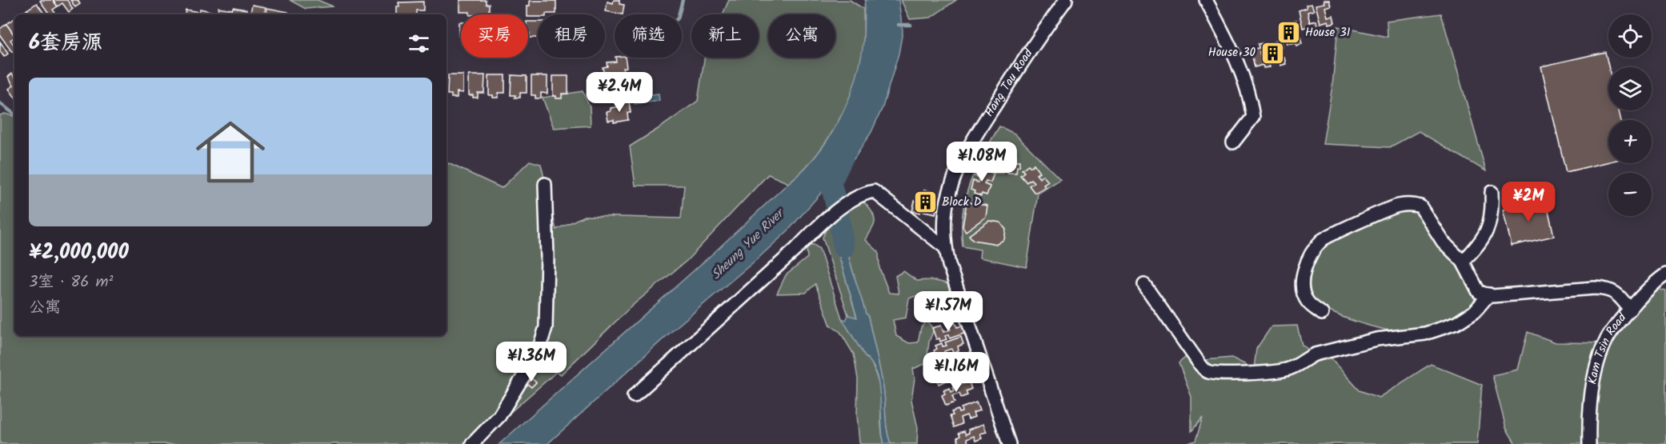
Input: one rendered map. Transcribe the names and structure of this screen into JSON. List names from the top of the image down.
{
  "streets": {
    "street": ["Hang Tau Road", "Kam Tsin Road"]
  },
  "water": ["Sheung Yue River"],
  "places": {
    "building": ["House 31", "House 30", "Block D"]
  },
  "page": {
    "map_buttons": ["+", "−"],
    "chip": [
      "买房",
      "租房",
      "筛选",
      "新上",
      "公寓"
    ],
    "heading": "6套房源",
    "price": [
      "¥2.4M",
      "¥1.08M",
      "¥2M",
      "¥1.57M",
      "¥1.36M",
      "¥1.16M"
    ],
    "list": [
      {
        "name": "¥2,000,000",
        "note": "3室 · 86 m² · 公寓"
      }
    ]
  }
}
